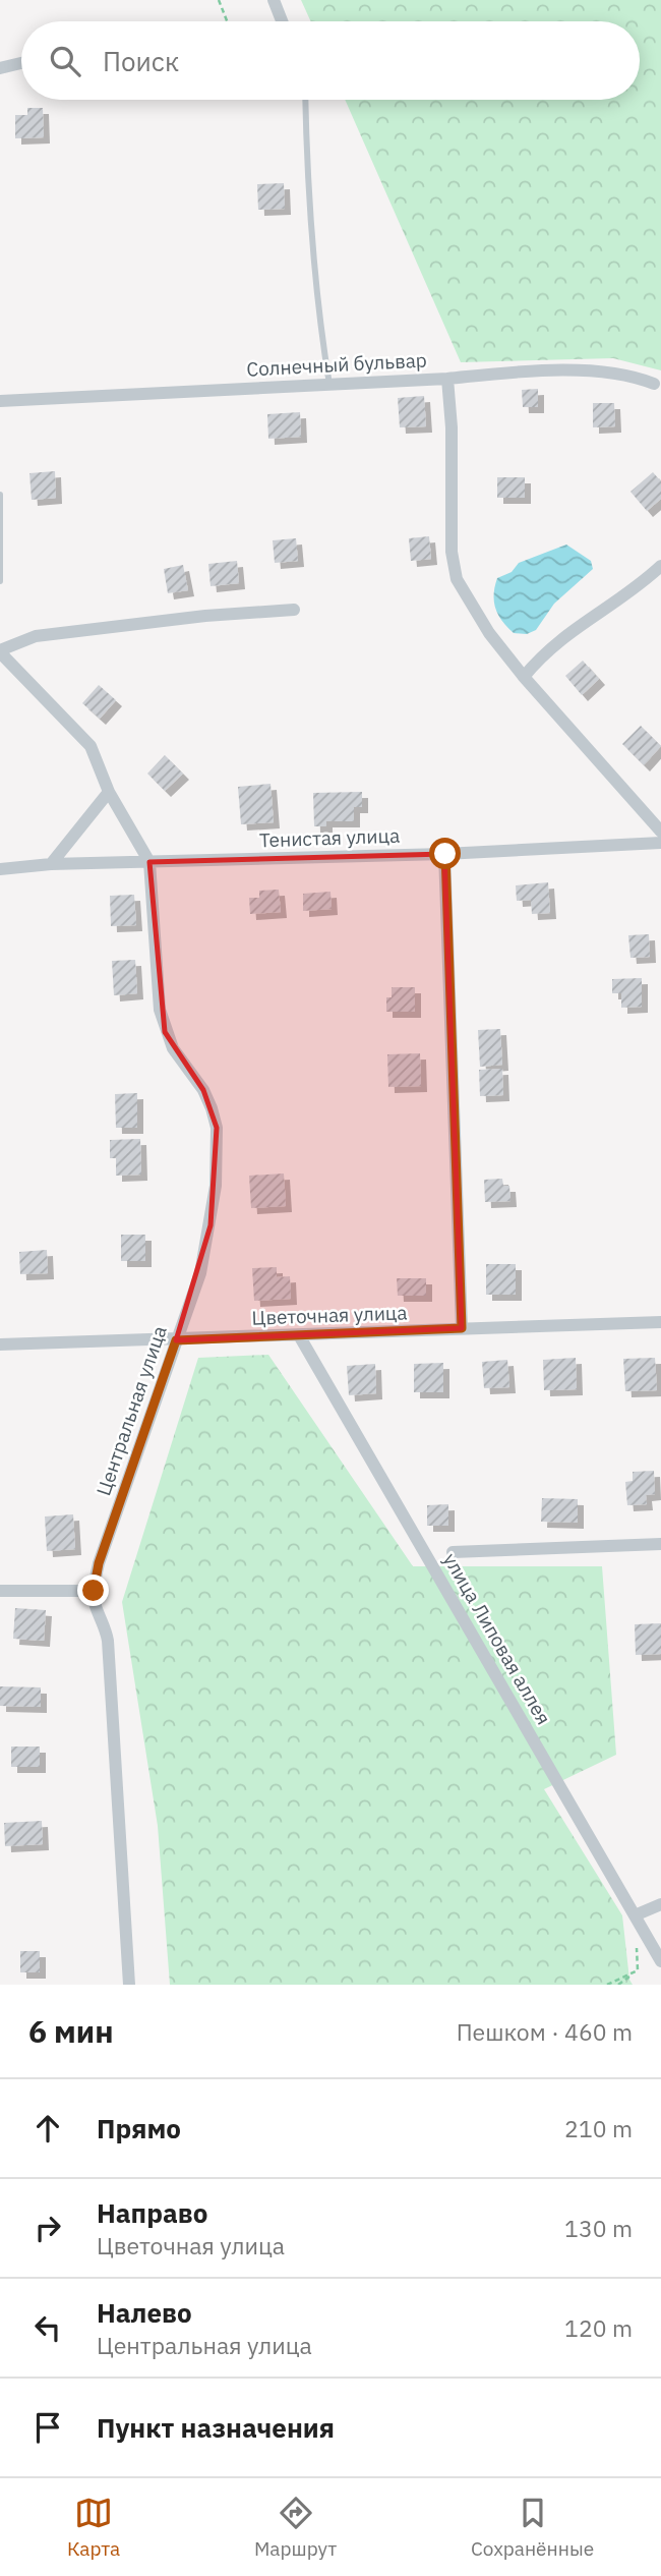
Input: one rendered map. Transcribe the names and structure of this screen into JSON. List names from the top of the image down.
{
  "streets": {
    "street": [
      "Солнечный бульвар",
      "Тенистая улица",
      "Цветочная улица",
      "Центральная улица",
      "улица Липовая аллея"
    ]
  },
  "crossings": [
    ["Тенистая улица", "Центральная улица"],
    ["Цветочная улица", "Центральная улица"],
    ["Цветочная улица", "улица Липовая аллея"]
  ],
  "page": {
    "search": "Поиск",
    "heading": ["6 мин", "Пешком · 460 m"],
    "list": [
      ["Прямо", "210 m"],
      ["Направо", "Цветочная улица", "130 m"],
      ["Налево", "Центральная улица", "120 m"],
      "Пункт назначения"
    ],
    "nav": ["Карта", "Маршрут", "Сохранённые"]
  }
}
